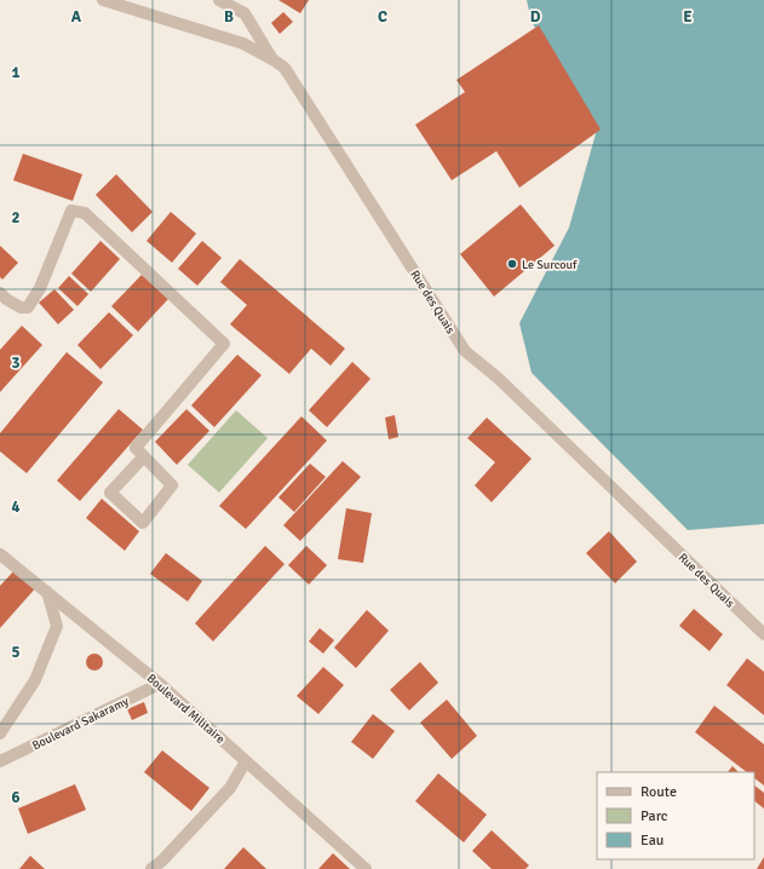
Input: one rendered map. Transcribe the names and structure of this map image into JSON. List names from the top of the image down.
{
  "streets": {
    "street": ["Rue des Quais", "Boulevard Militaire", "Boulevard Sakaramy"]
  },
  "crossings": [
    ["Boulevard Militaire", "Boulevard Sakaramy"]
  ],
  "places": ["Le Surcouf"],
  "legend": ["Route", "Parc", "Eau"],
  "grid": {
    "columns": [
      "A",
      "B",
      "C",
      "D",
      "E"
    ],
    "rows": [
      "1",
      "2",
      "3",
      "4",
      "5",
      "6"
    ]
  }
}
